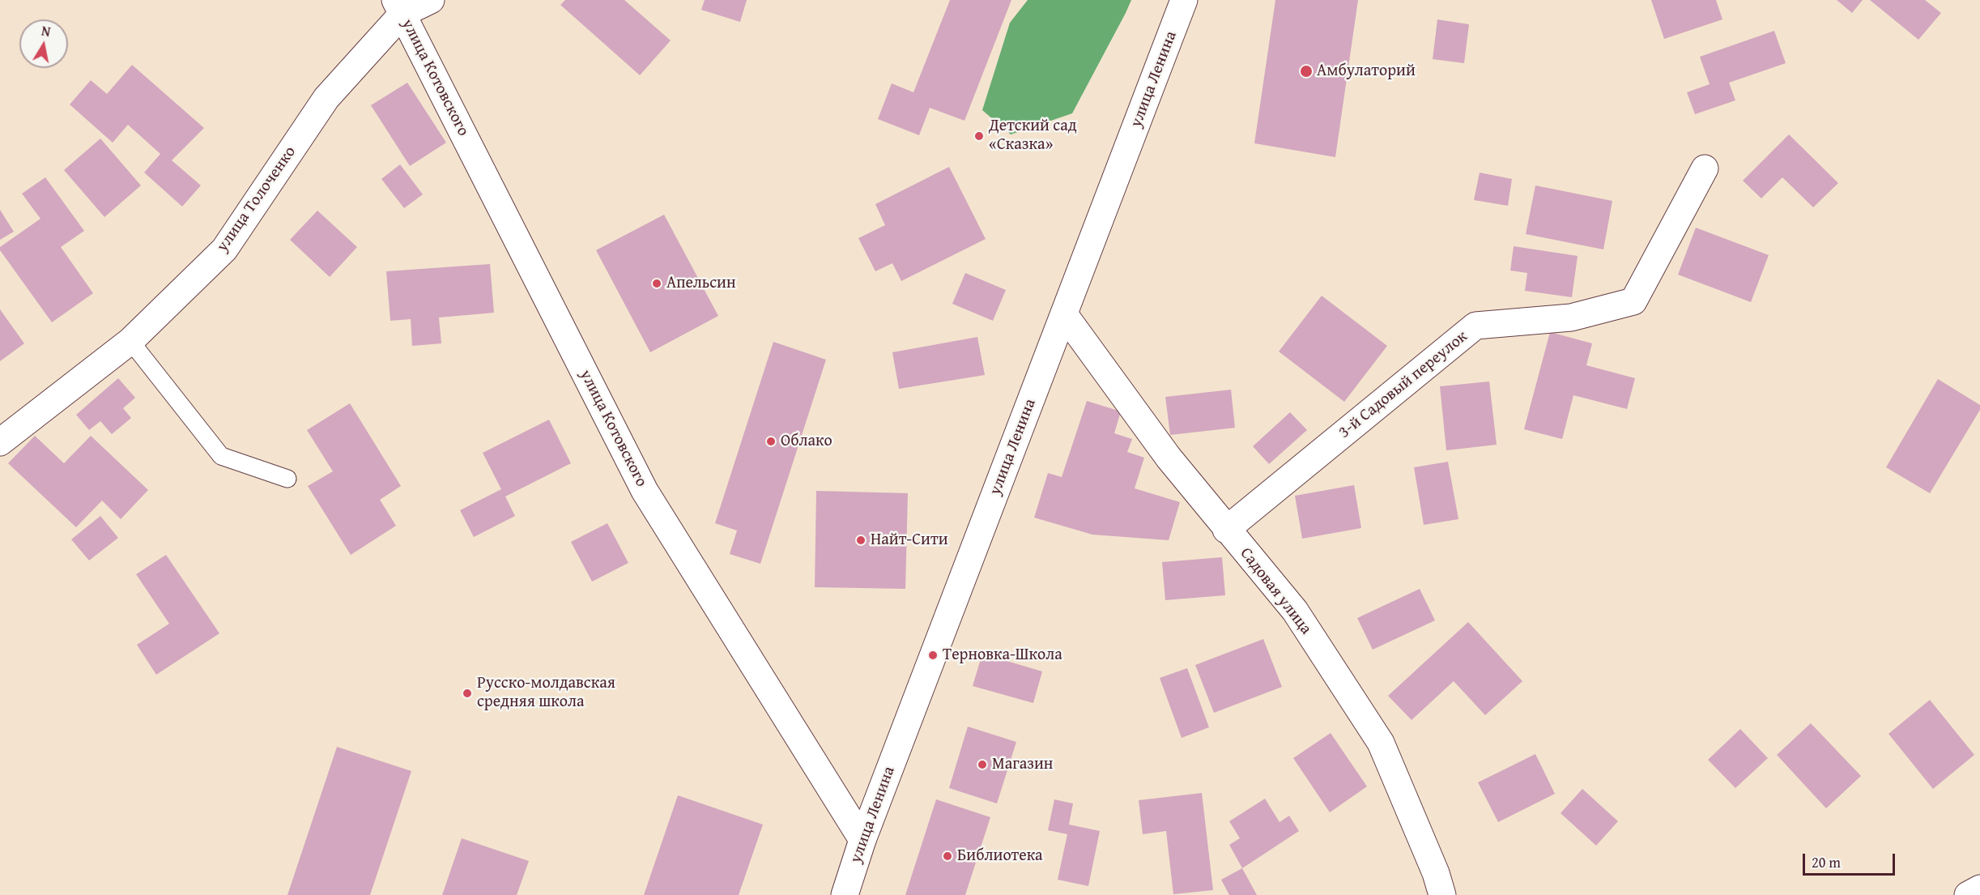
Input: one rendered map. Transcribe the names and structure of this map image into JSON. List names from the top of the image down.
{
  "streets": {
    "street": [
      "улица Котовского",
      "улица Ленина",
      "улица Толоченко",
      "3-й Садовый переулок",
      "Садовая улица"
    ]
  },
  "crossings": [
    ["улица Котовского", "улица Ленина"],
    ["улица Котовского", "улица Толоченко"],
    ["улица Ленина", "Садовая улица"],
    ["3-й Садовый переулок", "Садовая улица"]
  ],
  "places": [
    "Амбулаторий",
    "Детский сад «Сказка»",
    "Апельсин",
    "Облако",
    "Найт-Сити",
    "Терновка-Школа",
    "Русско-молдавская средняя школа",
    "Магазин",
    "Библиотека"
  ],
  "scale_bar": "20 m",
  "north": "top"
}
